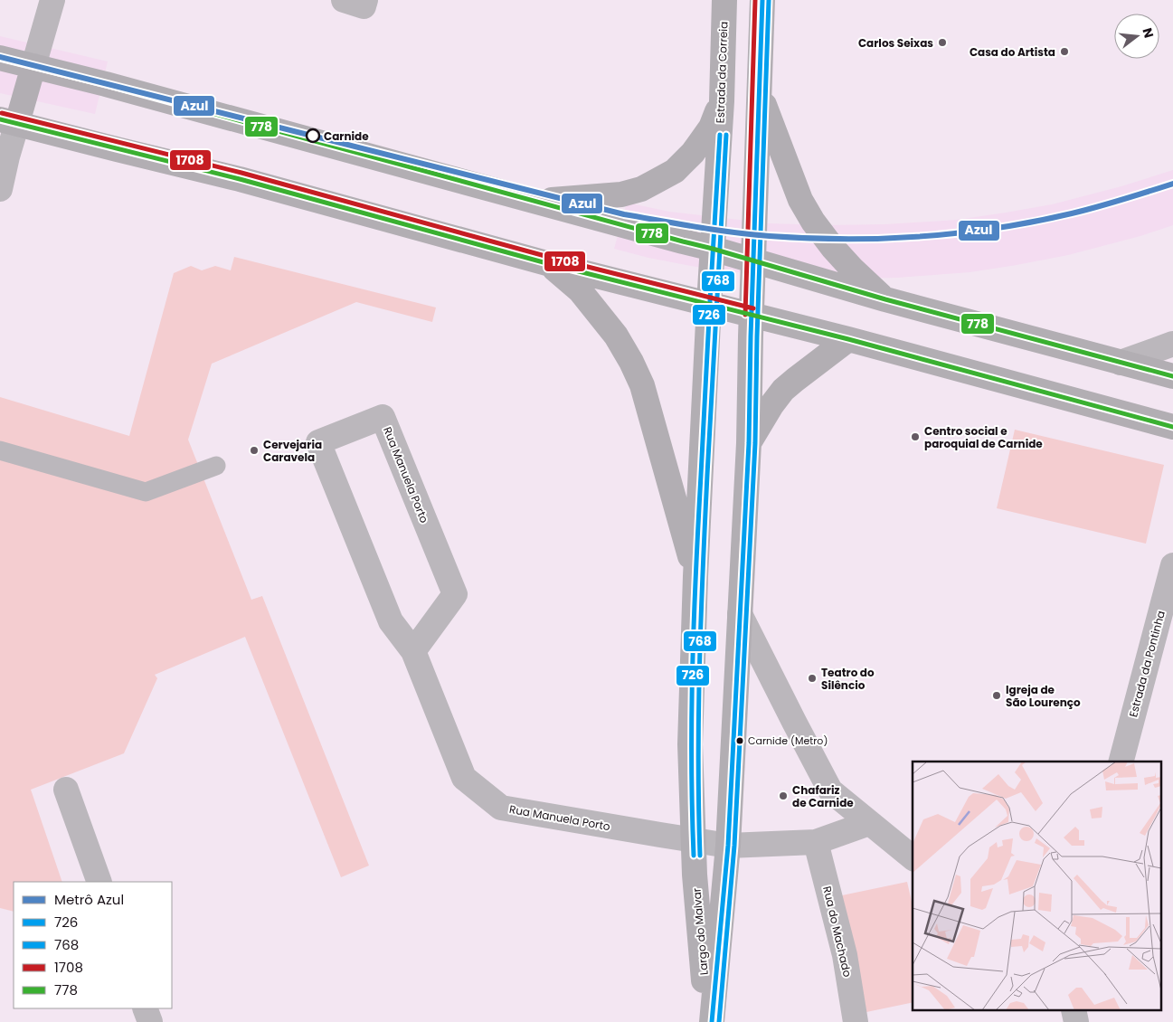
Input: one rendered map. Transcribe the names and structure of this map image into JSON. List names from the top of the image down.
{
  "streets": {
    "main road": ["Estrada da Correia", "Largo do Malvar"],
    "street": ["Rua Manuela Porto", "Estrada da Pontinha", "Rua do Machado"]
  },
  "crossings": [
    ["Estrada da Correia", "Rua Manuela Porto"],
    ["Estrada da Correia", "Largo do Malvar"],
    ["Rua Manuela Porto", "Largo do Malvar"]
  ],
  "places": [
    "Carlos Seixas",
    "Casa do Artista",
    "Carnide",
    "Centro social e paroquial de Carnide",
    "Cervejaria Caravela",
    "Teatro do Silêncio",
    "Igreja de São Lourenço",
    "Carnide (Metro)",
    "Chafariz de Carnide"
  ],
  "lines": [
    "transit line 726",
    "transit line 768",
    "transit line 1708",
    "metro line Azul",
    "transit line 778"
  ],
  "legend": [
    "Metrô Azul",
    "726",
    "768",
    "1708",
    "778"
  ],
  "north": "right"
}
